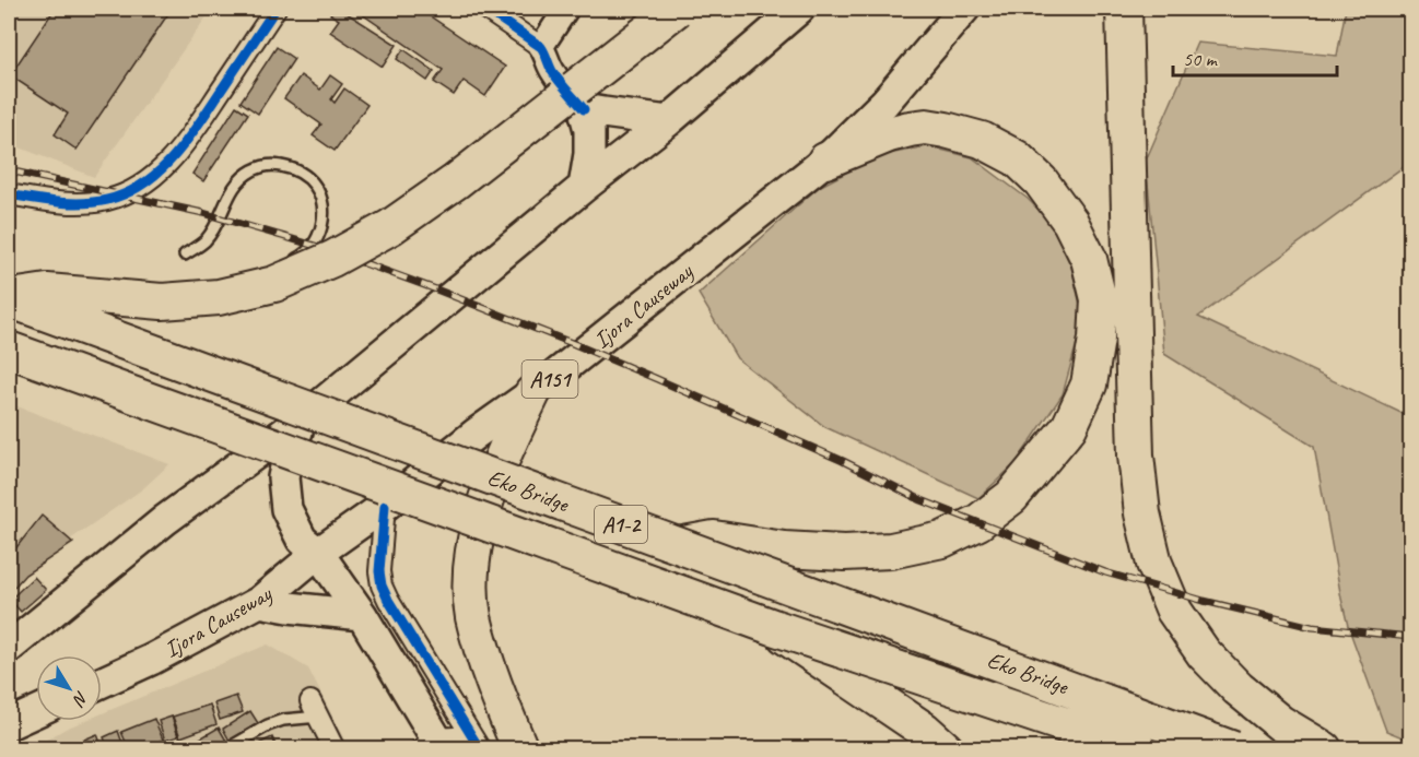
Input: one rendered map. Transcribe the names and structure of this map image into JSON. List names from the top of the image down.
{
  "streets": {
    "highway": ["Eko Bridge", "A1-2"],
    "main road": ["Ijora Causeway", "A151"]
  },
  "scale_bar": "50 m",
  "north": "bottom right"
}
